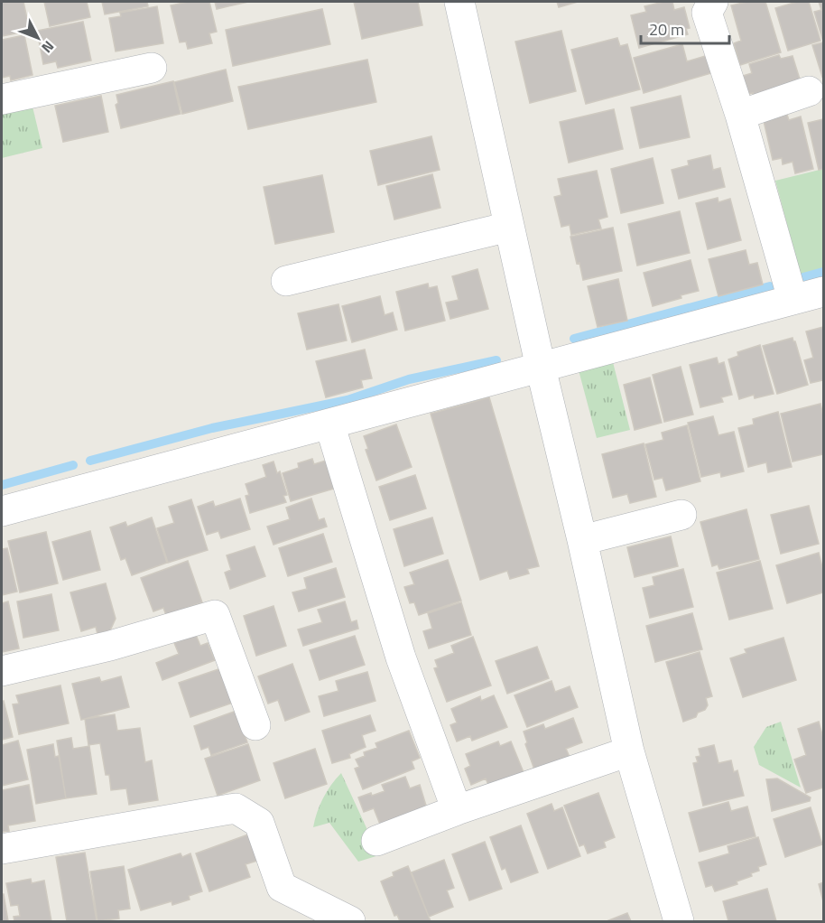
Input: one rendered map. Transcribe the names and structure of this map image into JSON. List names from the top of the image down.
{
  "scale_bar": "20 m",
  "north": "bottom right"
}
